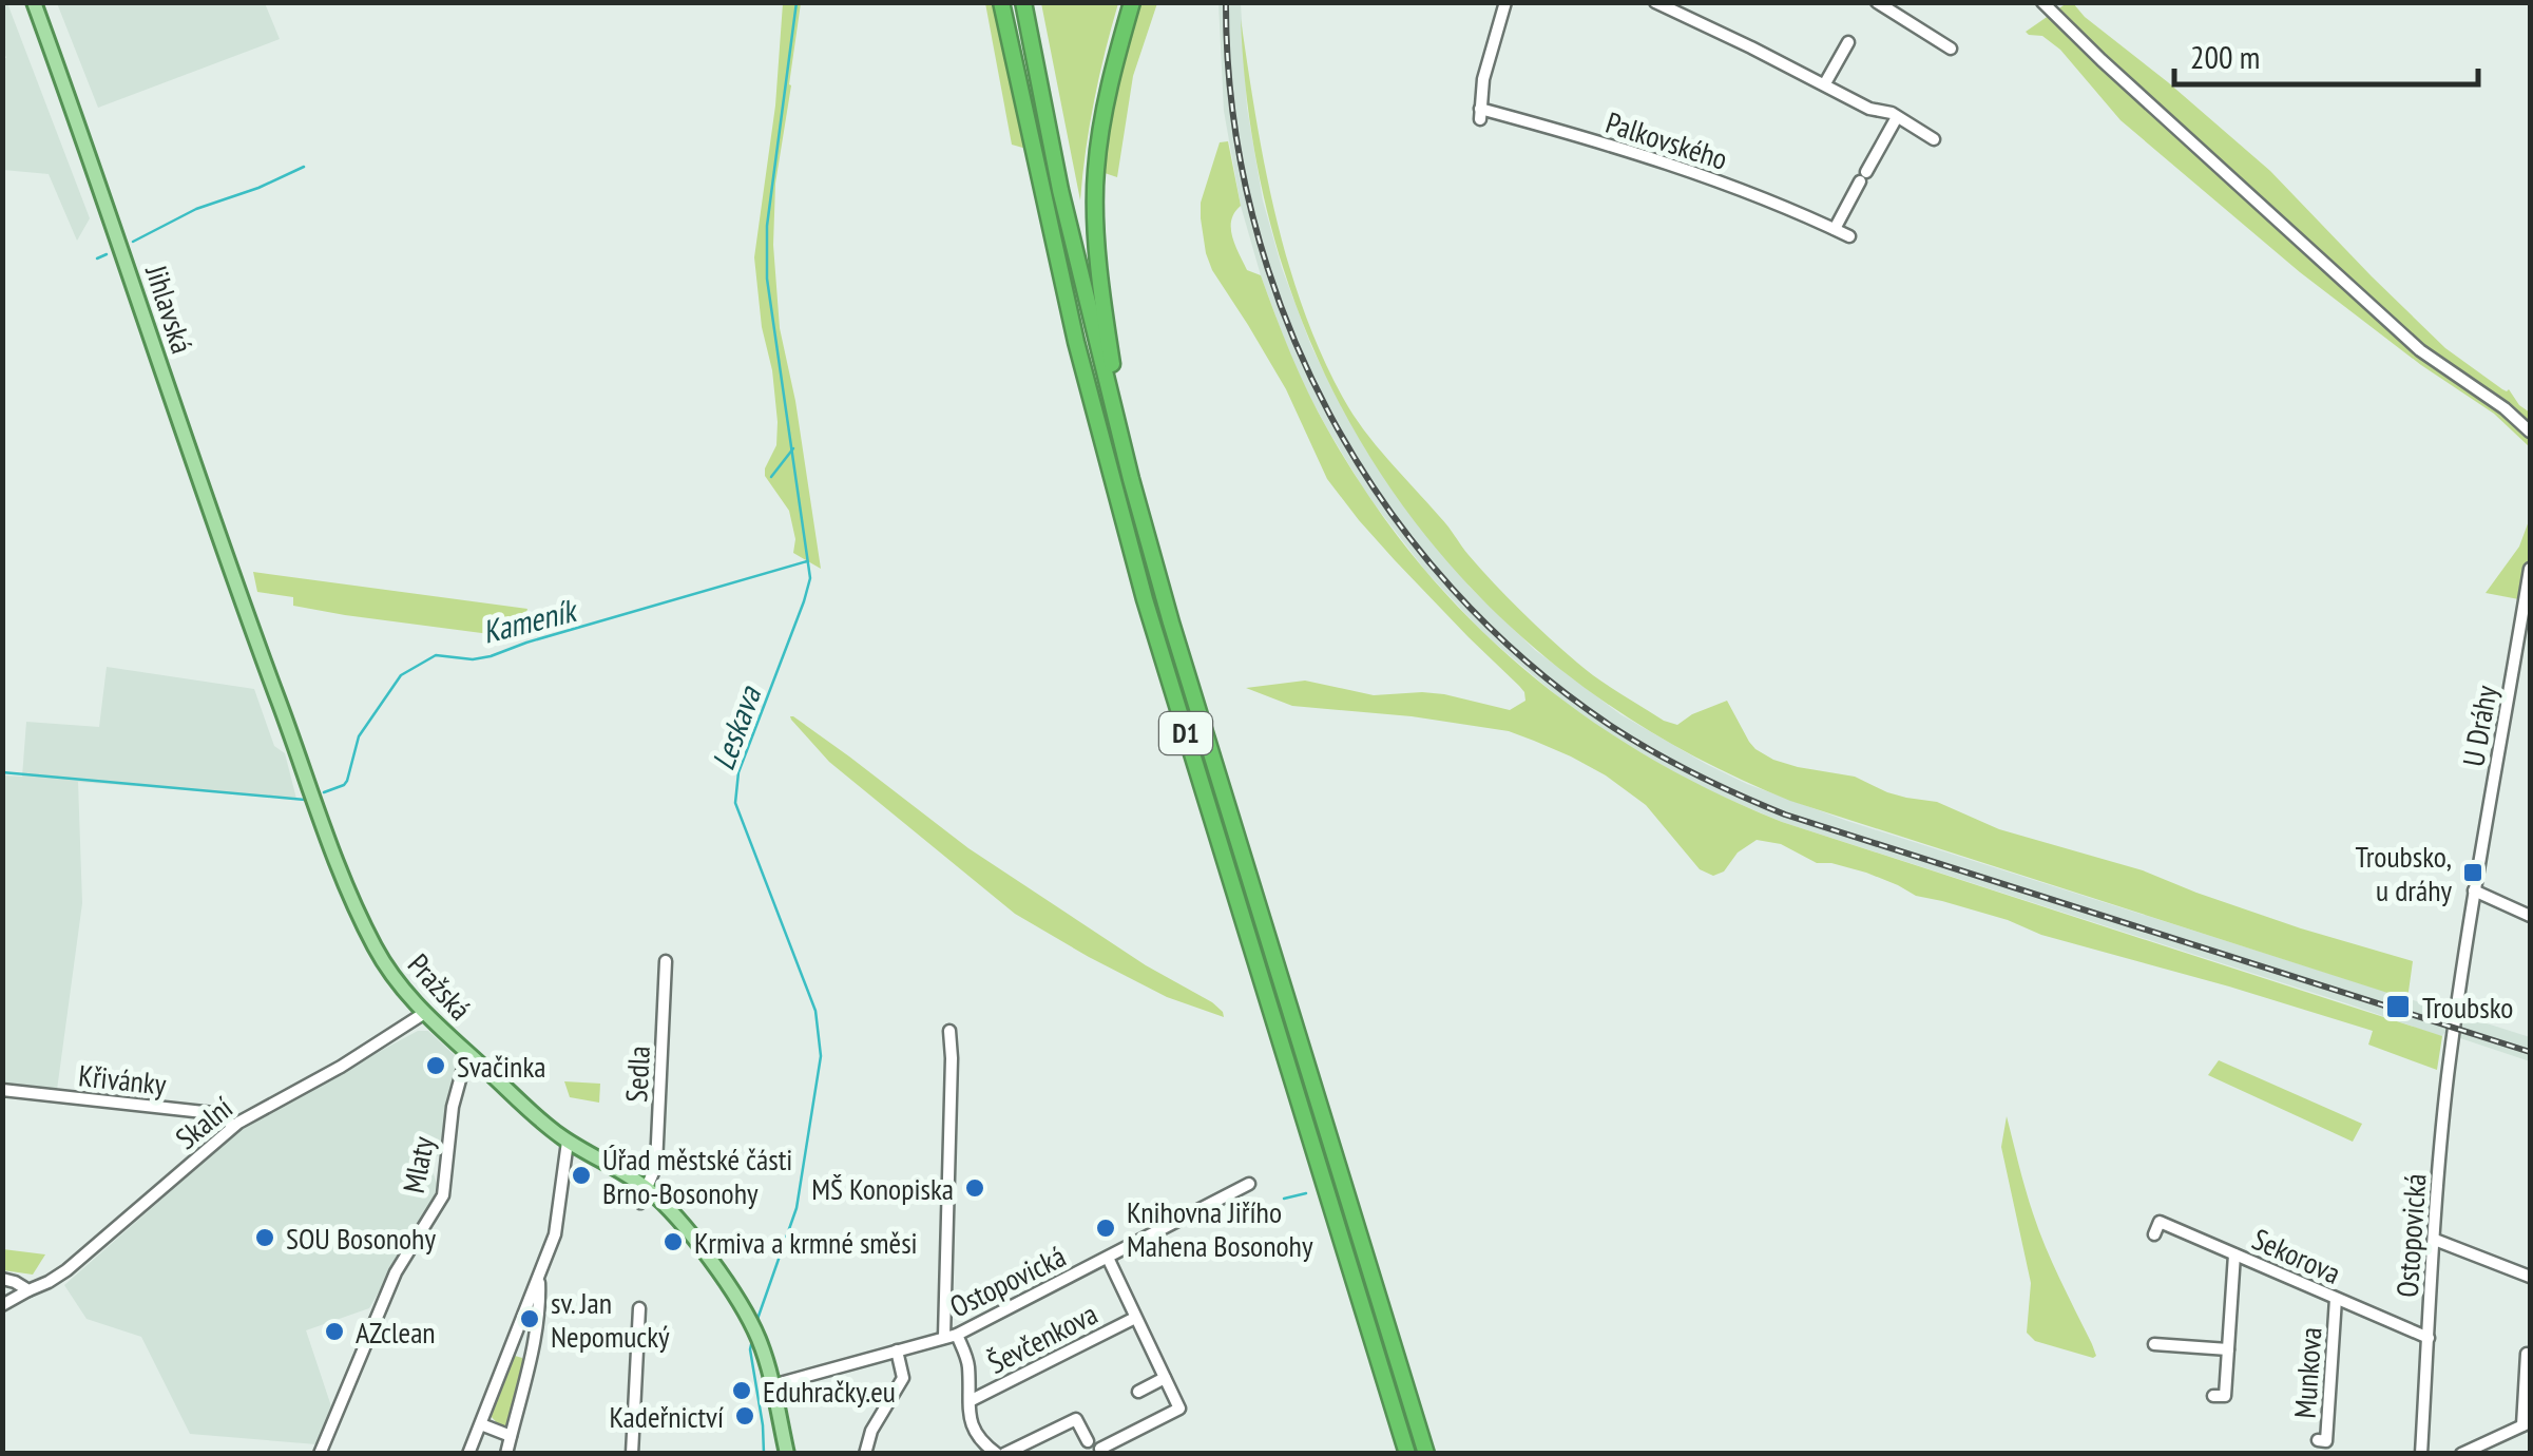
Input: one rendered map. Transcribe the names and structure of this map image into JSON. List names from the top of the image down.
{
  "streets": {
    "highway": ["D1"],
    "main road": ["Jihlavská", "Pražská"],
    "street": [
      "Palkovského",
      "U Dráhy",
      "Sedla",
      "Křivánky",
      "Skalní",
      "Mlaty",
      "Ostopovická",
      "Sekorova",
      "Ševčenkova",
      "Munkova"
    ]
  },
  "crossings": [
    ["Jihlavská", "Pražská"],
    ["U Dráhy", "Ostopovická"],
    ["Pražská", "Sedla"],
    ["Pražská", "Skalní"],
    ["Pražská", "Mlaty"],
    ["Pražská", "Ostopovická"],
    ["Křivánky", "Skalní"],
    ["Ostopovická", "Sekorova"],
    ["Ostopovická", "Ševčenkova"],
    ["Sekorova", "Munkova"]
  ],
  "water": ["Kameník", "Leskava"],
  "places": {
    "transit": ["Troubsko, u dráhy", "Troubsko"],
    "other": [
      "Svačinka",
      "Úřad městské části Brno-Bosonohy",
      "MŠ Konopiska",
      "Knihovna Jiřího Mahena Bosonohy",
      "SOU Bosonohy",
      "Krmiva a krmné směsi",
      "sv. Jan Nepomucký",
      "AZclean",
      "Eduhračky.eu",
      "Kadeřnictví"
    ]
  },
  "scale_bar": "200 m"
}
